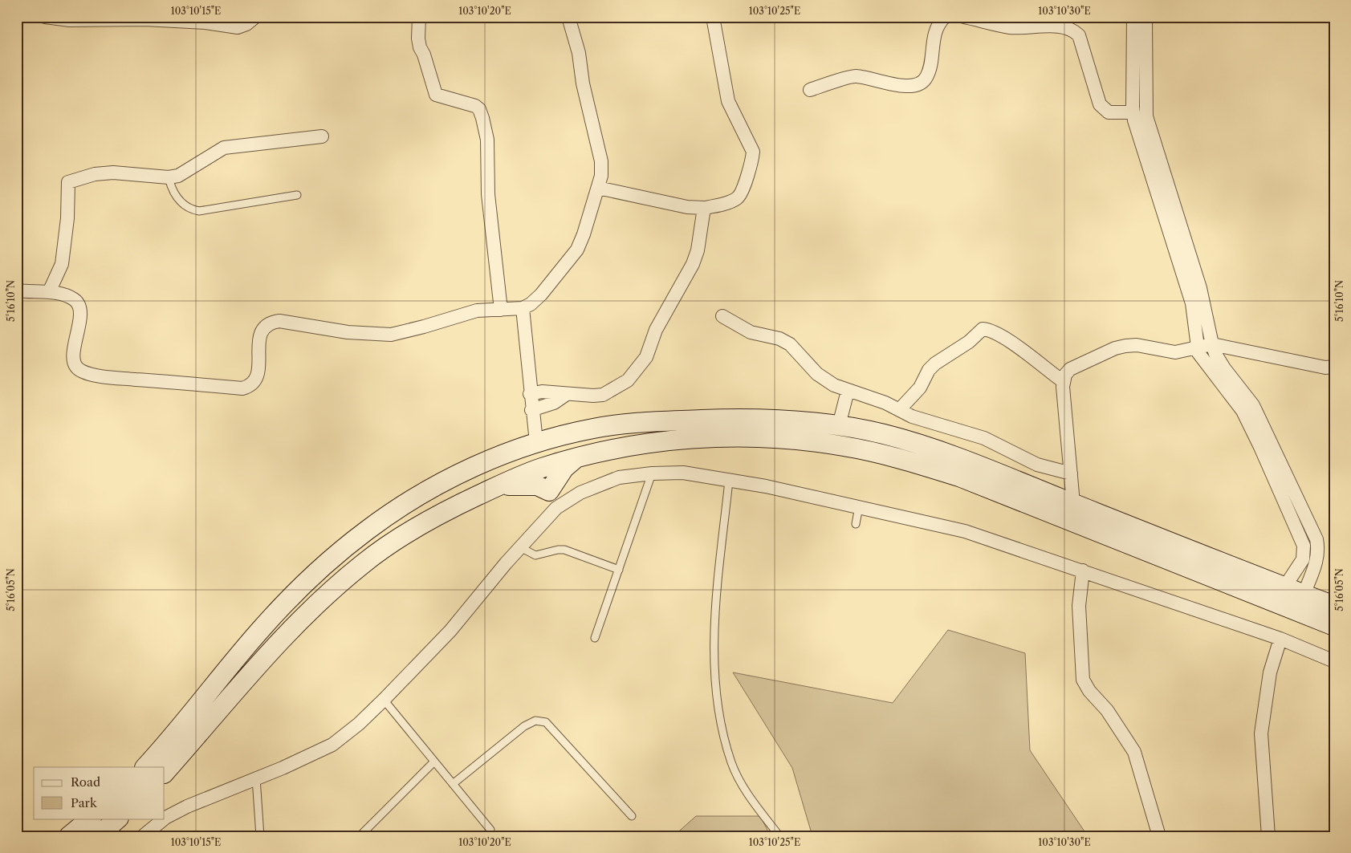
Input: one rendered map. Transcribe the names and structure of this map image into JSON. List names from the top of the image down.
{
  "legend": ["Road", "Park"],
  "coordinates": [
    "103°10'15\"E",
    "103°10'20\"E",
    "103°10'25\"E",
    "103°10'30\"E",
    "5°16'10\"N",
    "5°16'05\"N"
  ]
}
